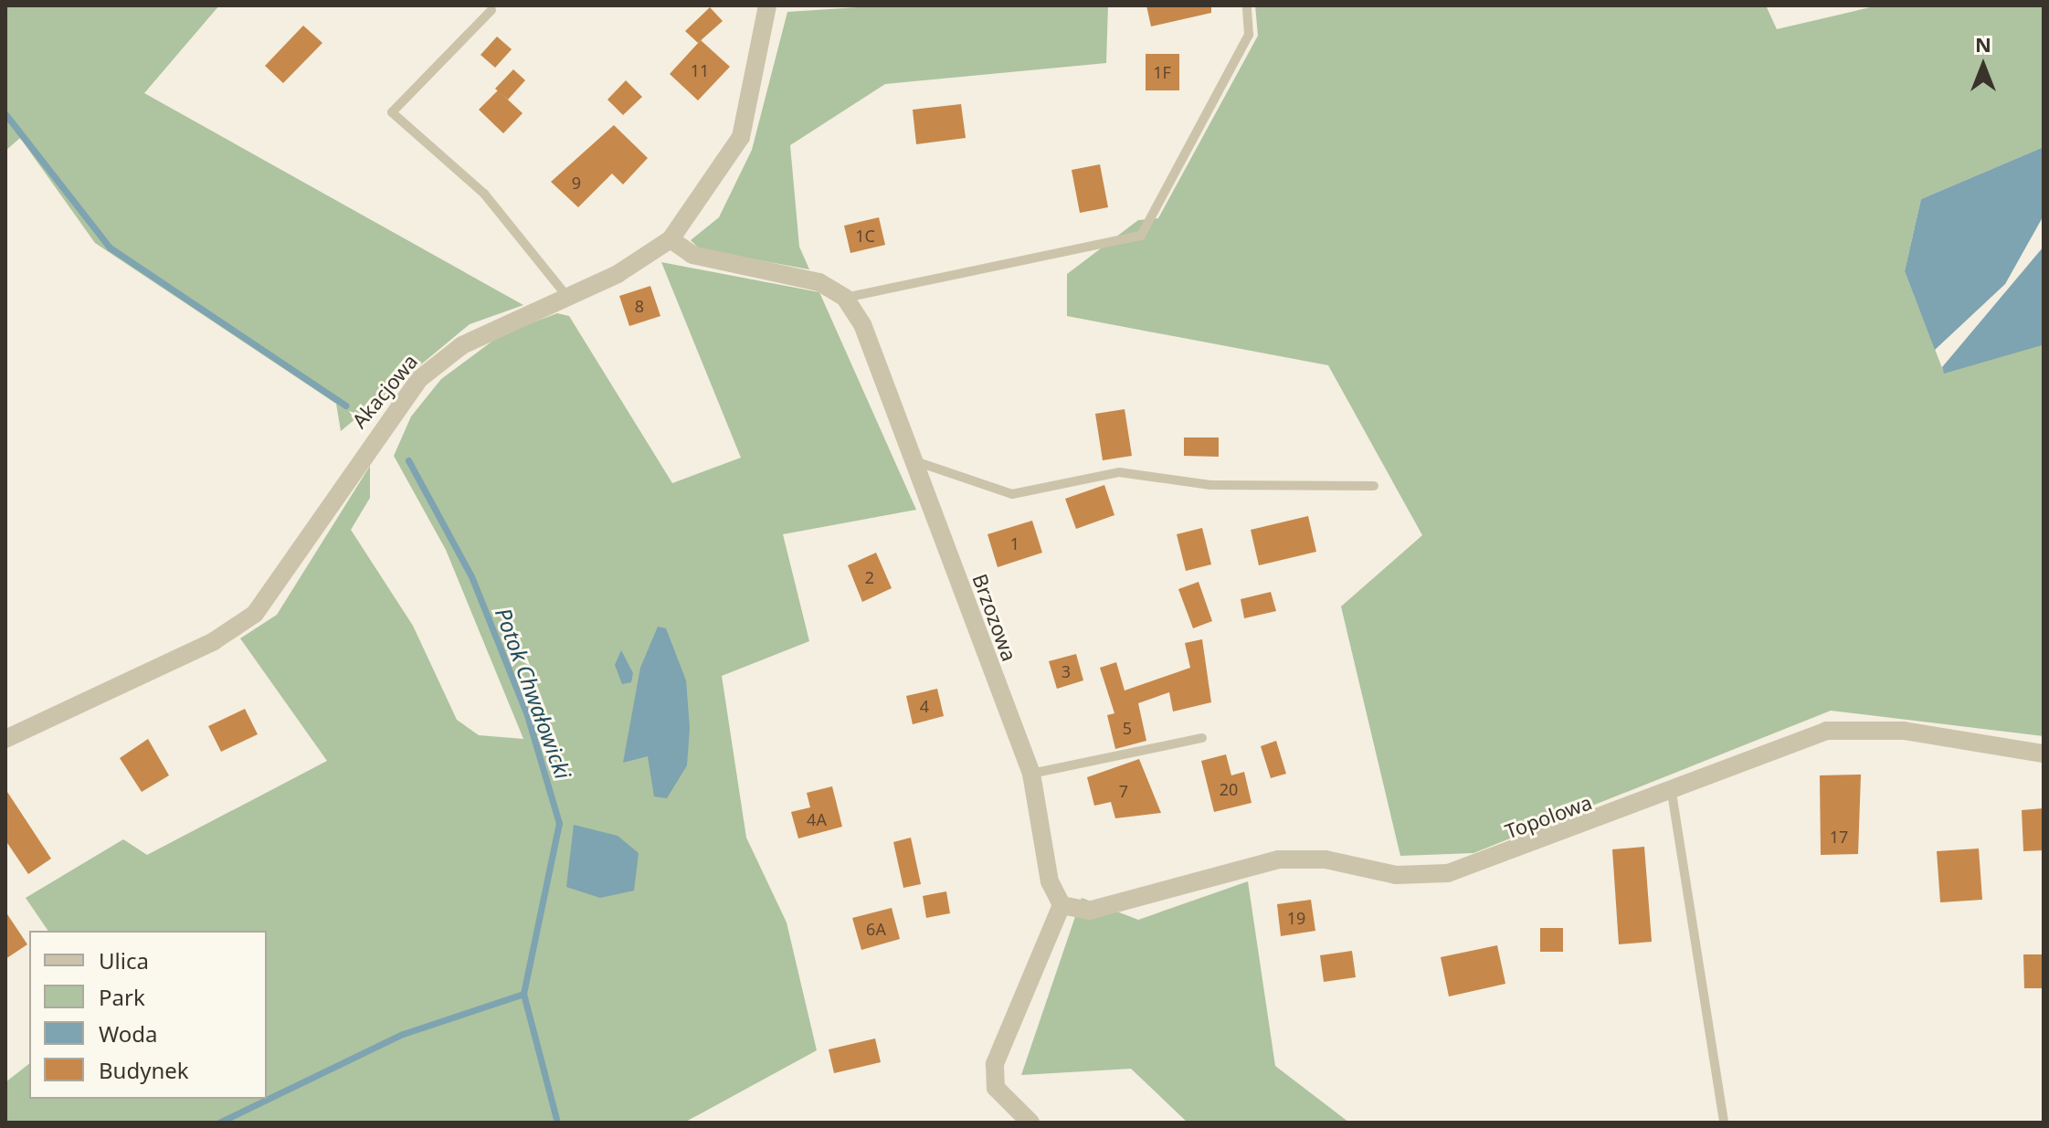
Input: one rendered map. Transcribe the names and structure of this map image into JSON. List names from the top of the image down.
{
  "streets": {
    "street": ["Akacjowa", "Brzozowa", "Topolowa"]
  },
  "crossings": [
    ["Brzozowa", "Topolowa"]
  ],
  "water": ["Potok Chwałowicki"],
  "house_numbers": [
    "11",
    "1F",
    "9",
    "1C",
    "8",
    "1",
    "2",
    "3",
    "4",
    "5",
    "20",
    "7",
    "4A",
    "17",
    "19",
    "6A"
  ],
  "legend": [
    "Ulica",
    "Park",
    "Woda",
    "Budynek"
  ],
  "north": "top"
}
